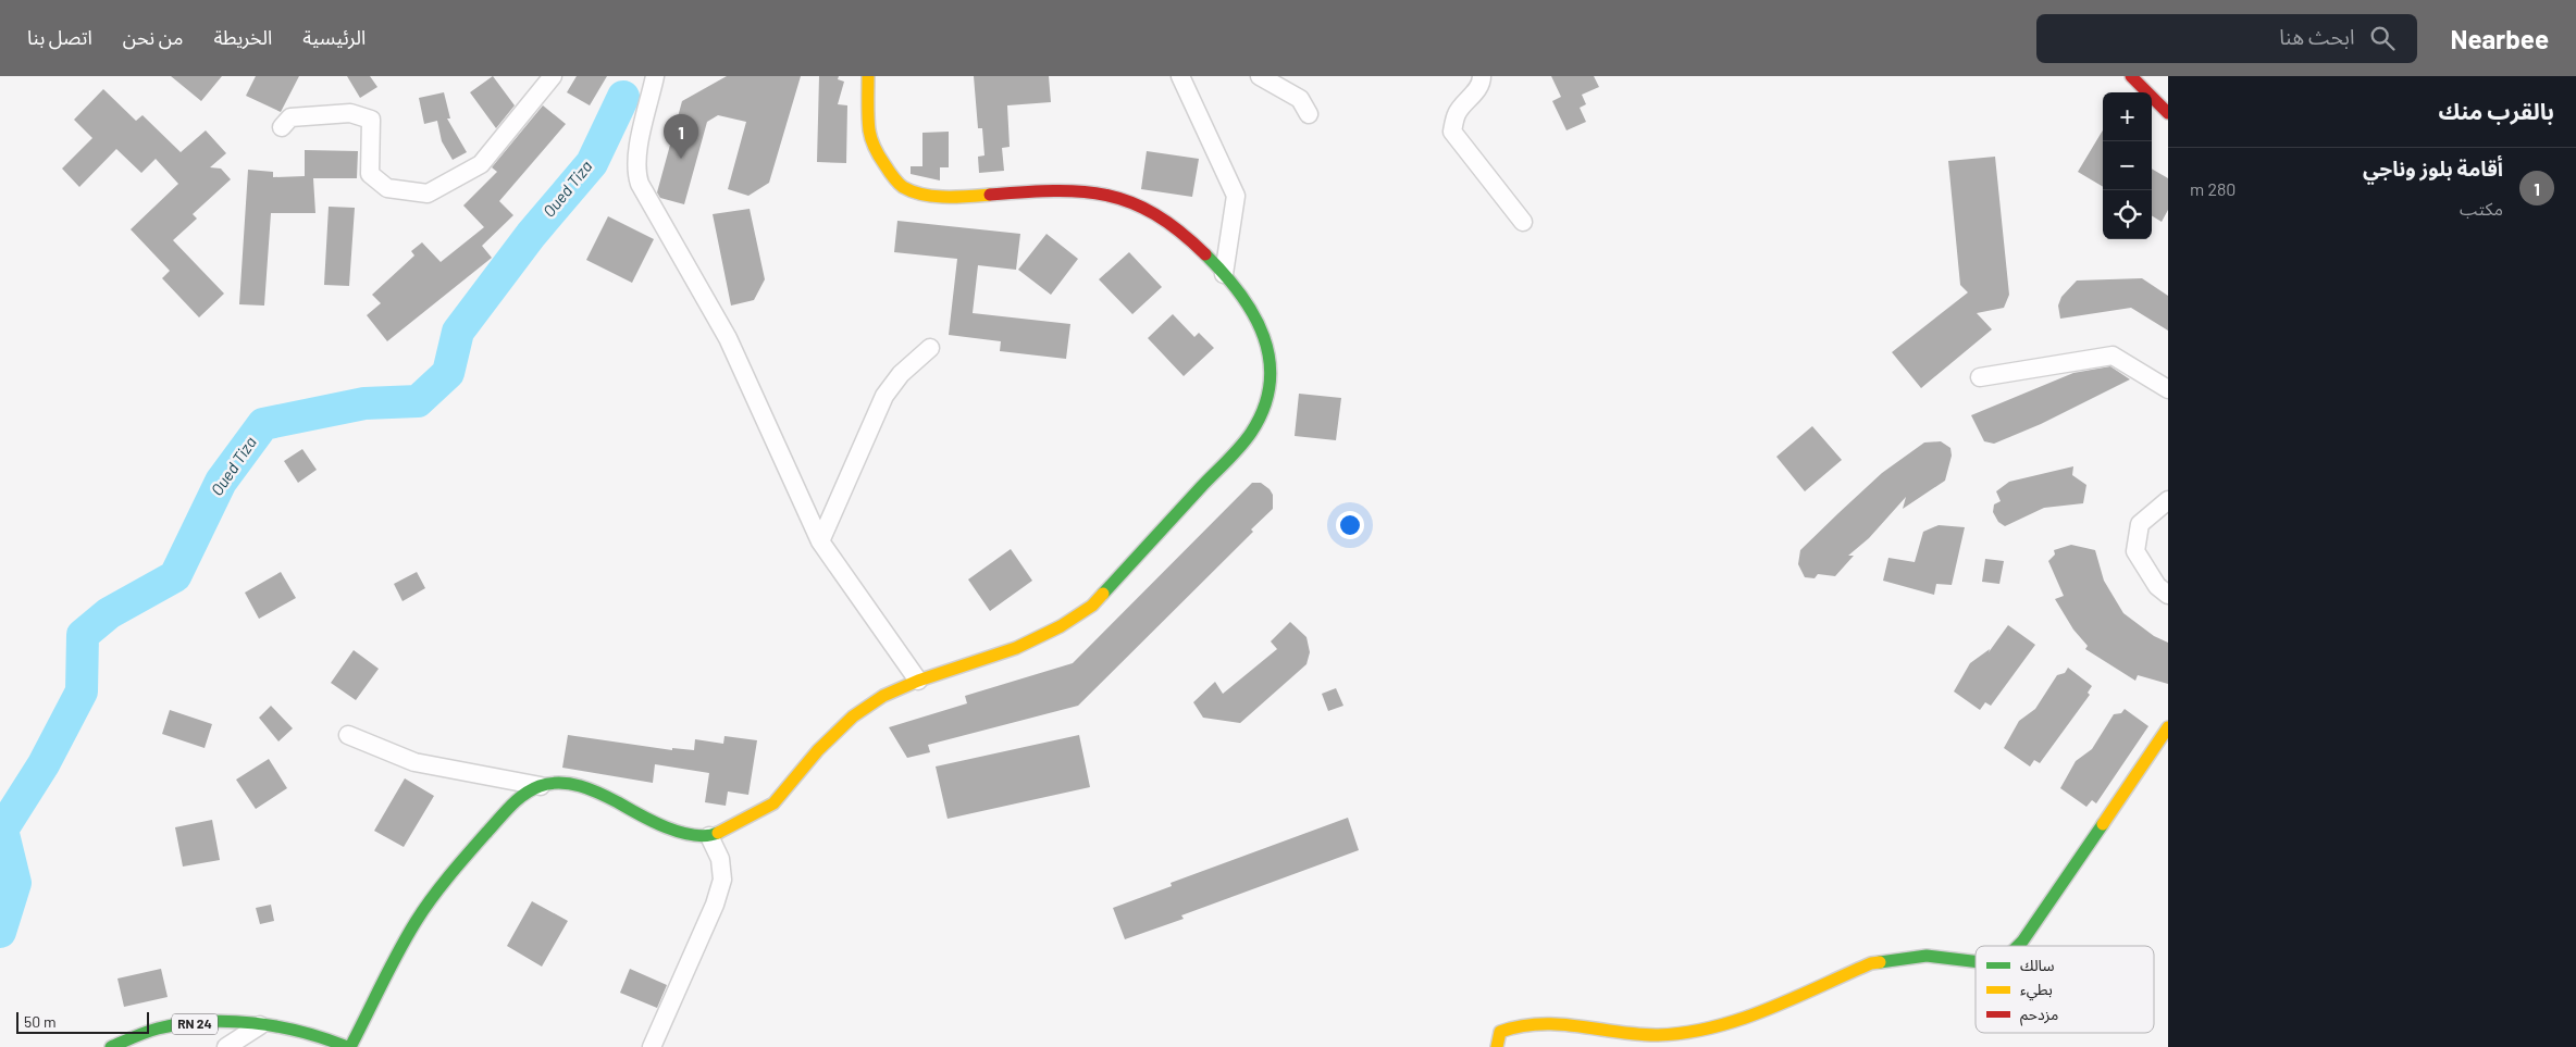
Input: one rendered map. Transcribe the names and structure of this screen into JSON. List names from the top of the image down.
{
  "streets": {
    "main road": ["RN 24"]
  },
  "water": ["Oued Tiza"],
  "legend": ["سالك", "بطيء", "مزدحم"],
  "scale_bar": "50 m",
  "page": {
    "header": "Nearbee",
    "search": "ابحث هنا",
    "nav": [
      "الرئيسية",
      "الخريطة",
      "من نحن",
      "اتصل بنا"
    ],
    "heading": "بالقرب منك",
    "map_buttons": ["+", "−"],
    "pins": "1",
    "list": [
      {
        "mark": "1",
        "name": "أقامة بلوز وناجي",
        "note": "مكتب",
        "value": "280 m"
      }
    ],
    "scale": "50 m"
  }
}
